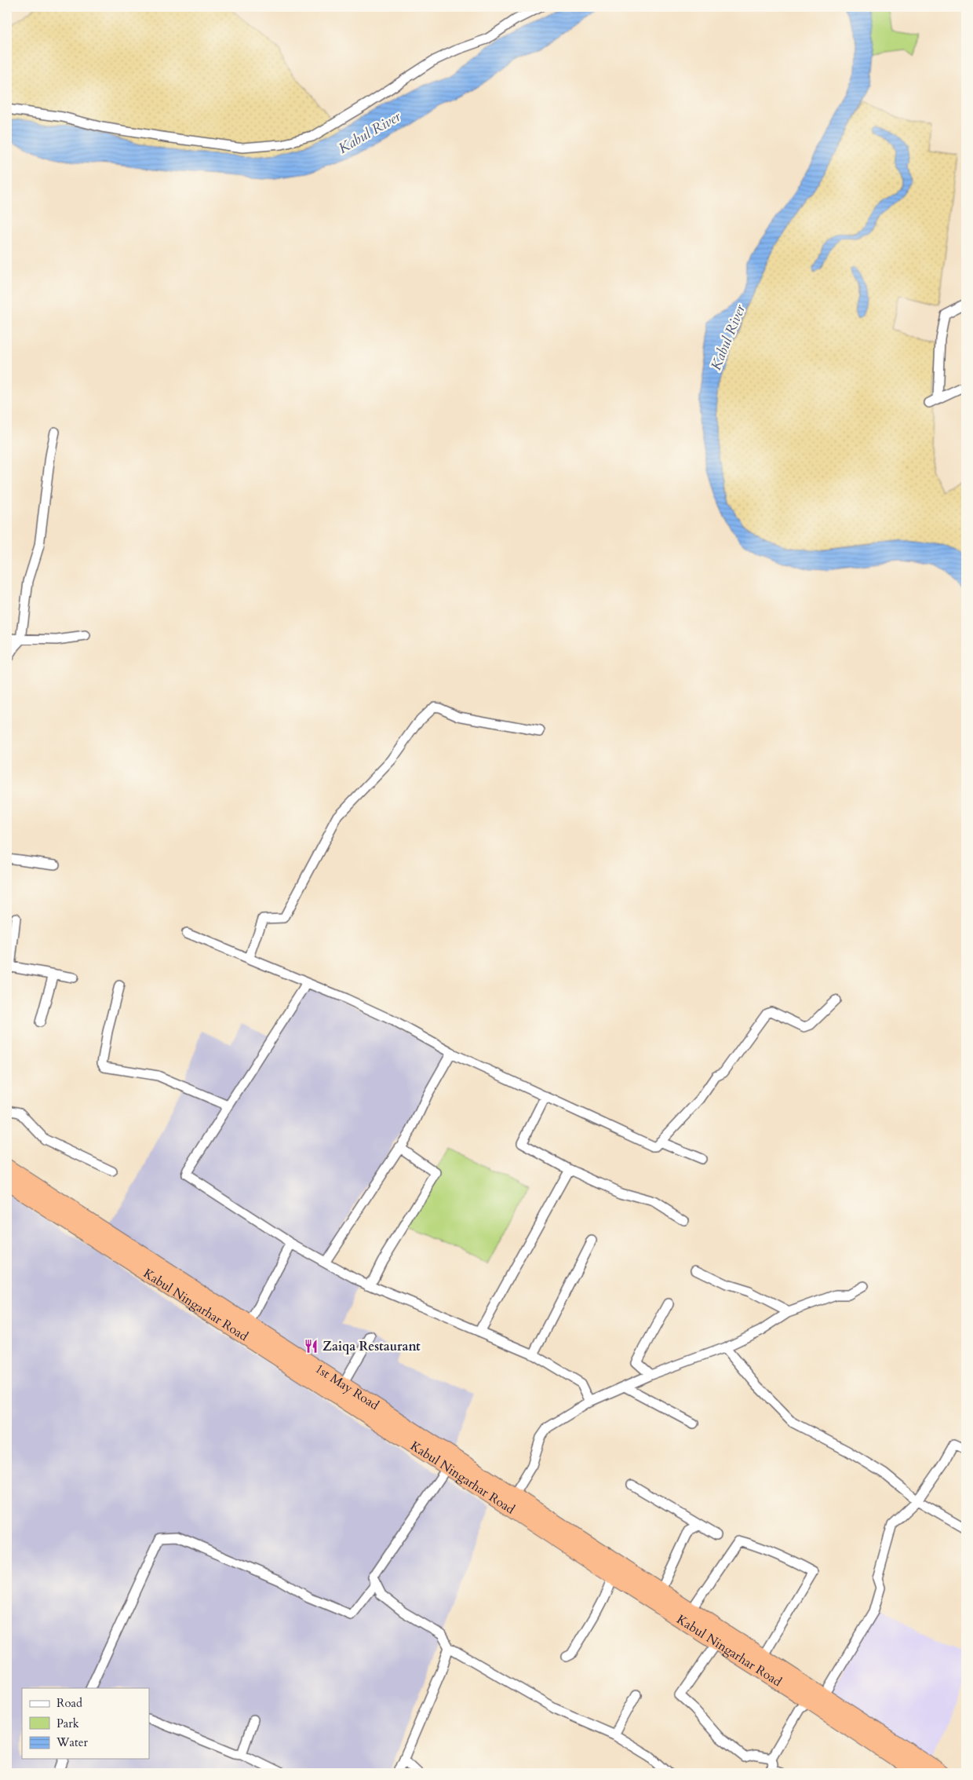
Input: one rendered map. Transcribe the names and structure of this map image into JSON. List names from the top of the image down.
{
  "streets": {
    "highway": ["Kabul Ningarhar Road", "1st May Road"]
  },
  "crossings": [
    ["Kabul Ningarhar Road", "1st May Road"]
  ],
  "water": ["Kabul River"],
  "places": {
    "restaurant": ["Zaiqa Restaurant"]
  },
  "legend": ["Road", "Park", "Water"]
}
